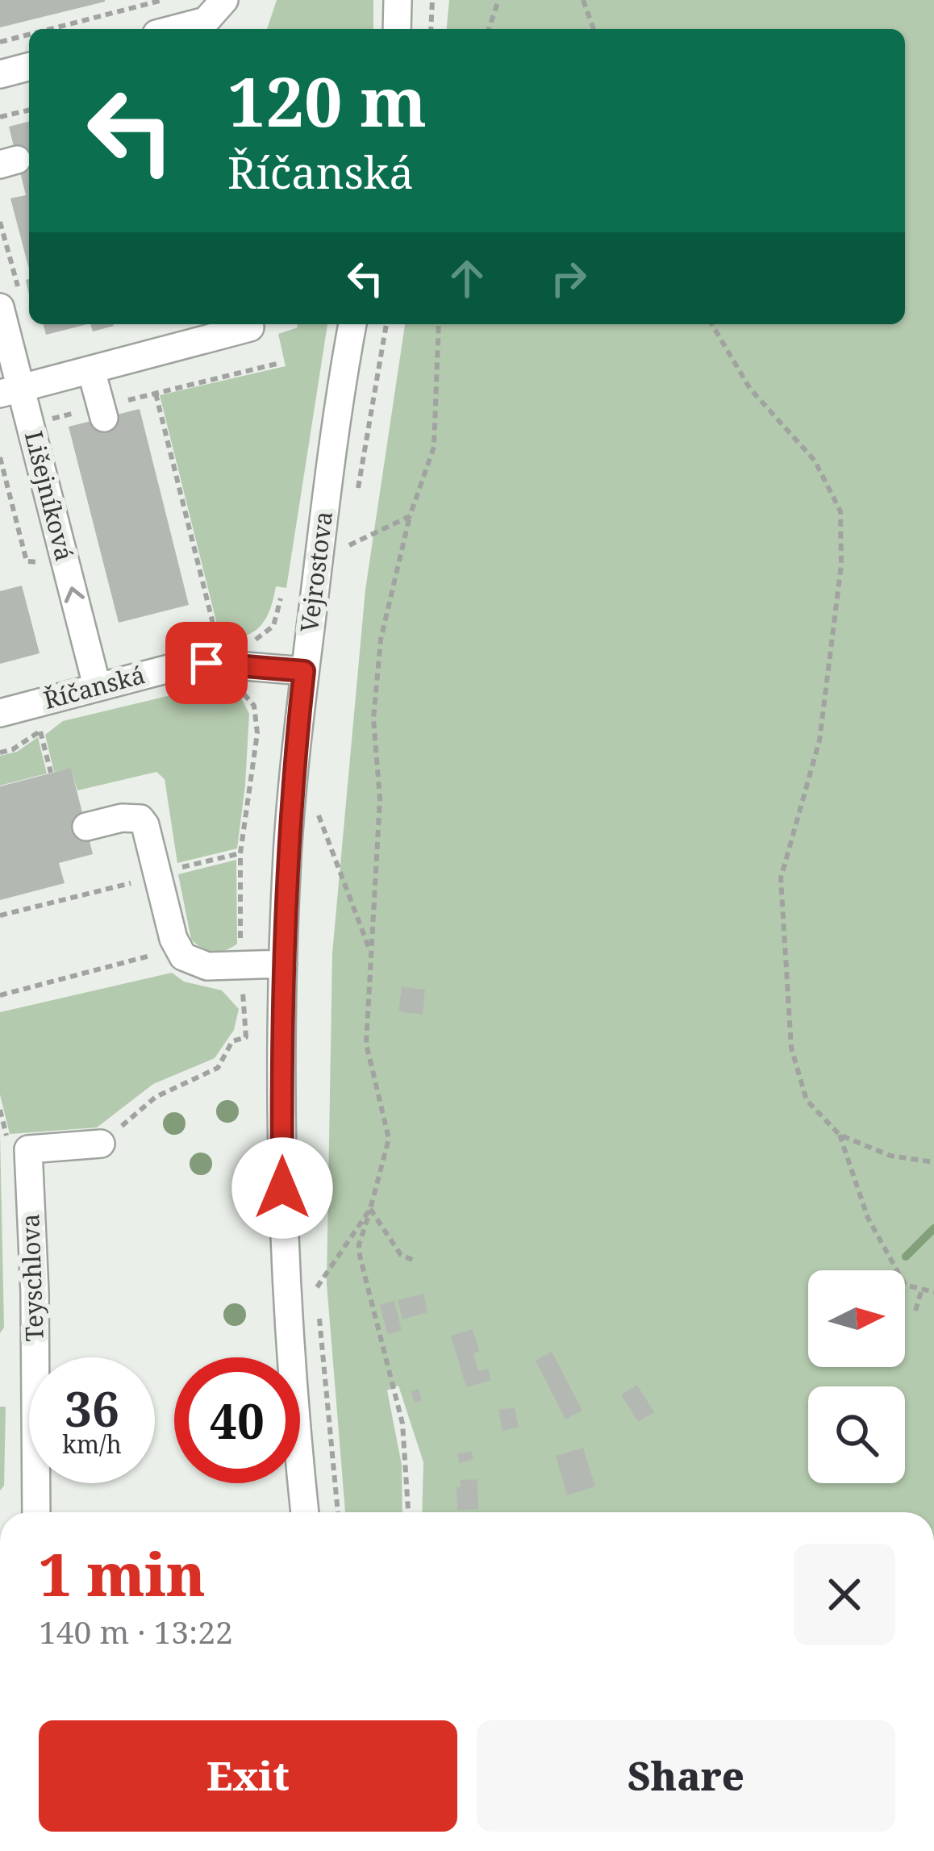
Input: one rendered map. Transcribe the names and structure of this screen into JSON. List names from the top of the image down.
{
  "streets": {
    "street": [
      "Lišejníková",
      "Vejrostova",
      "Říčanská",
      "Teyschlova"
    ]
  },
  "crossings": [
    ["Lišejníková", "Říčanská"],
    ["Vejrostova", "Říčanská"]
  ],
  "one_way": ["Lišejníková"],
  "north": "right",
  "page": {
    "turn": ["120 m", "Říčanská"],
    "speed": "36 km/h",
    "limit": "40",
    "heading": ["1 min", "140 m · 13:22"],
    "buttons": ["Exit", "Share"]
  }
}
